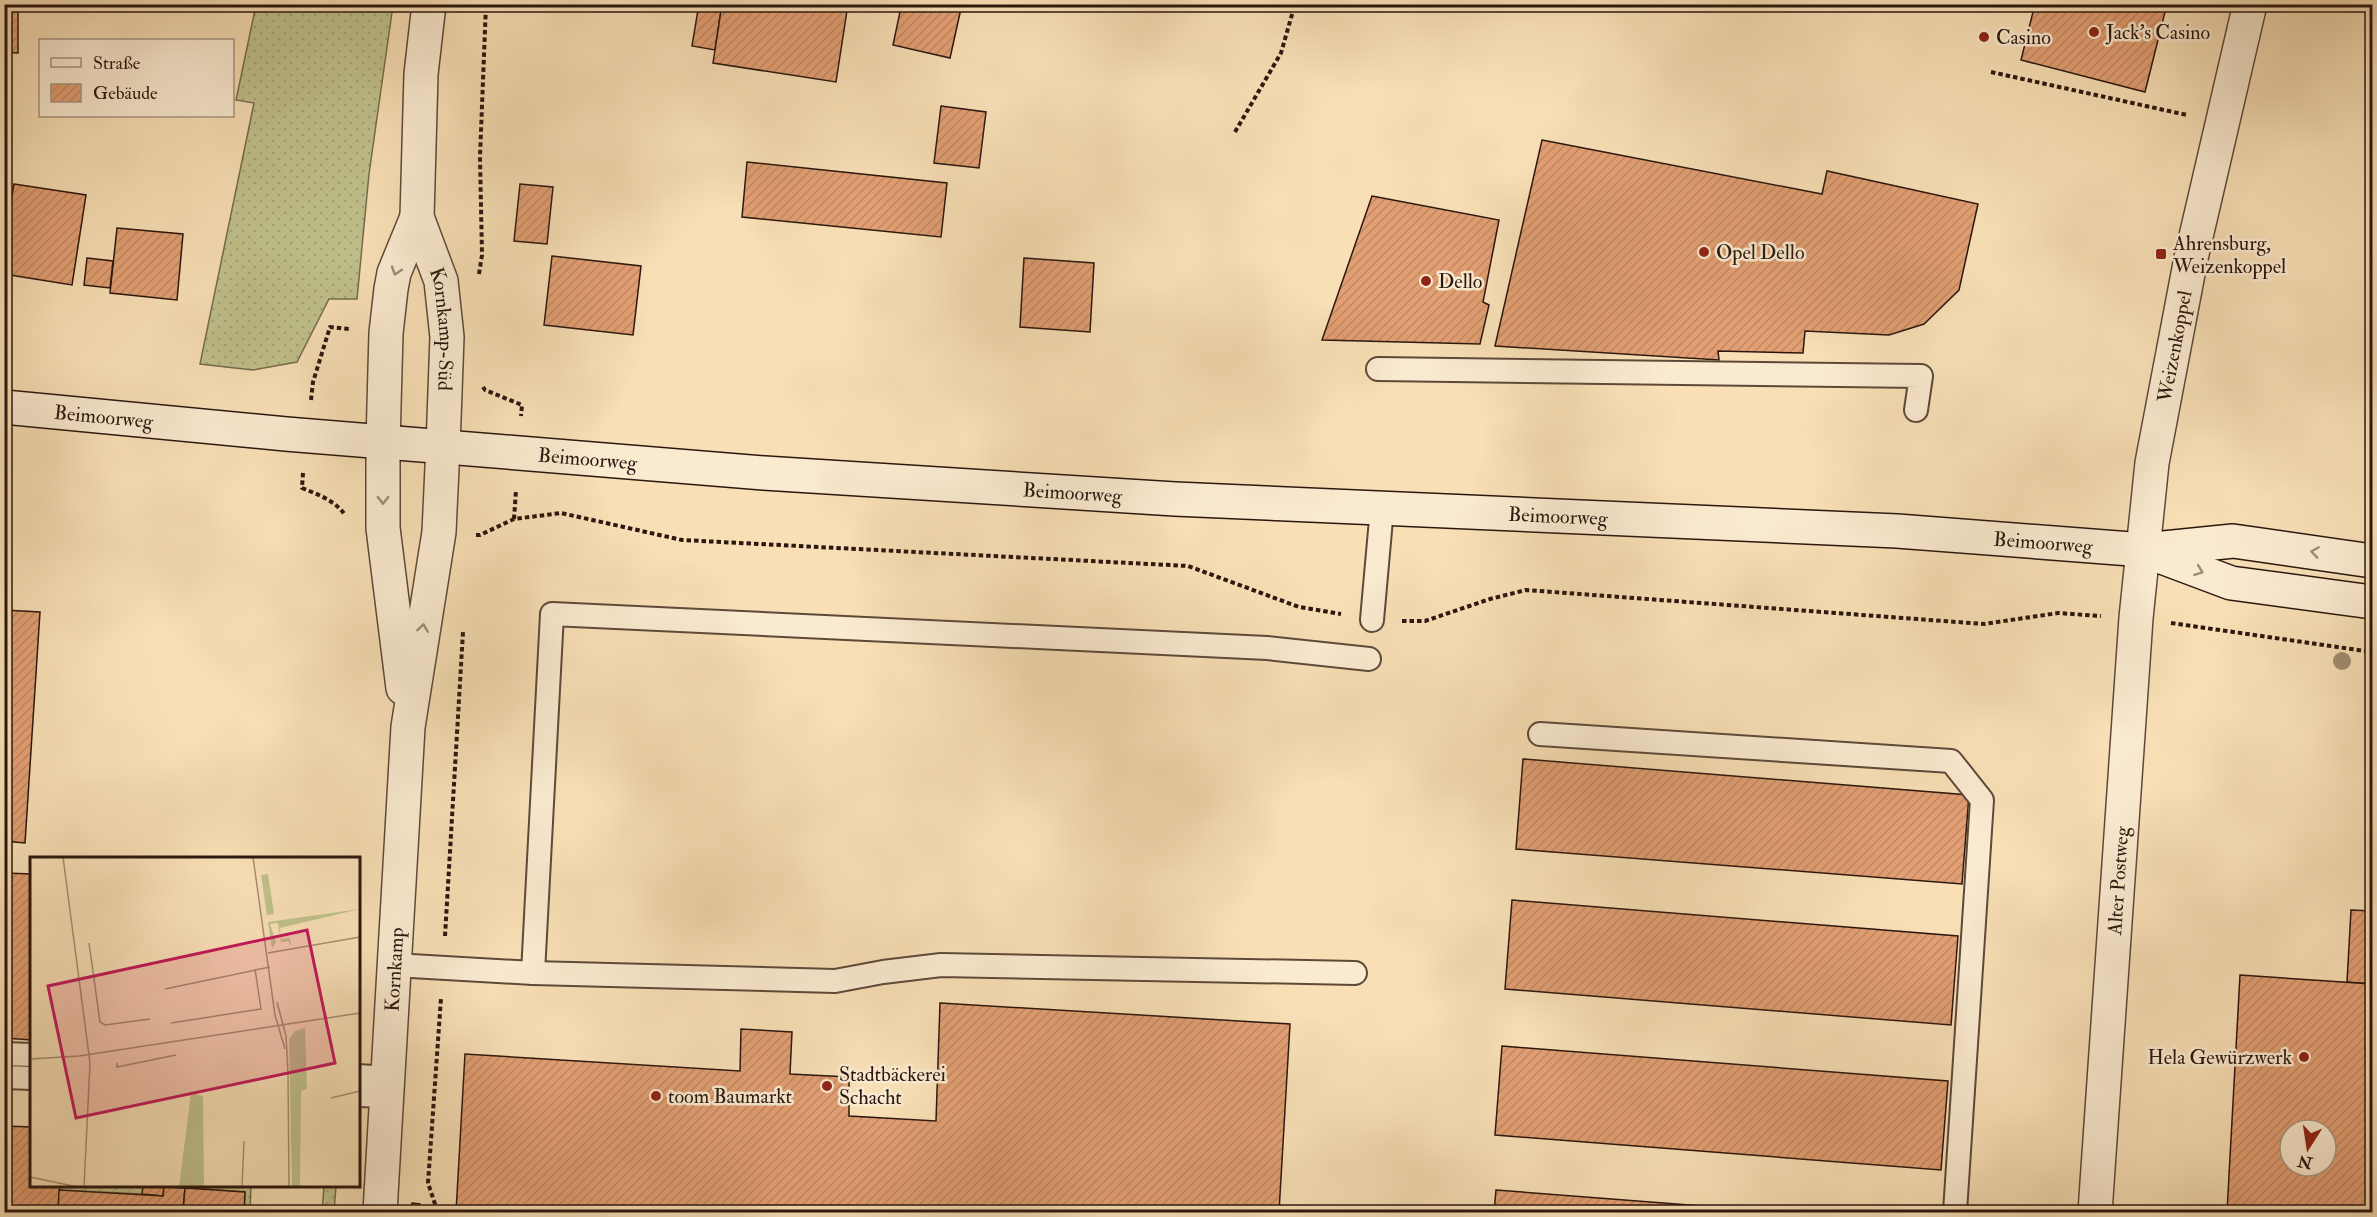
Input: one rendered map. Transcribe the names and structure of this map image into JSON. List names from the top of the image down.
{
  "streets": {
    "street": [
      "Kornkamp-Süd",
      "Weizenkoppel",
      "Beimoorweg",
      "Alter Postweg",
      "Kornkamp"
    ]
  },
  "crossings": [
    ["Kornkamp-Süd", "Beimoorweg"],
    ["Kornkamp-Süd", "Kornkamp"],
    ["Weizenkoppel", "Beimoorweg"],
    ["Weizenkoppel", "Alter Postweg"],
    ["Beimoorweg", "Alter Postweg"],
    ["Beimoorweg", "Kornkamp"]
  ],
  "places": {
    "other": [
      "Jack's Casino",
      "Casino",
      "Opel Dello",
      "Dello",
      "Hela Gewürzwerk",
      "Stadtbäckerei Schacht",
      "toom Baumarkt"
    ],
    "transit": ["Ahrensburg, Weizenkoppel"]
  },
  "legend": ["Straße", "Gebäude"],
  "north": "bottom"
}
